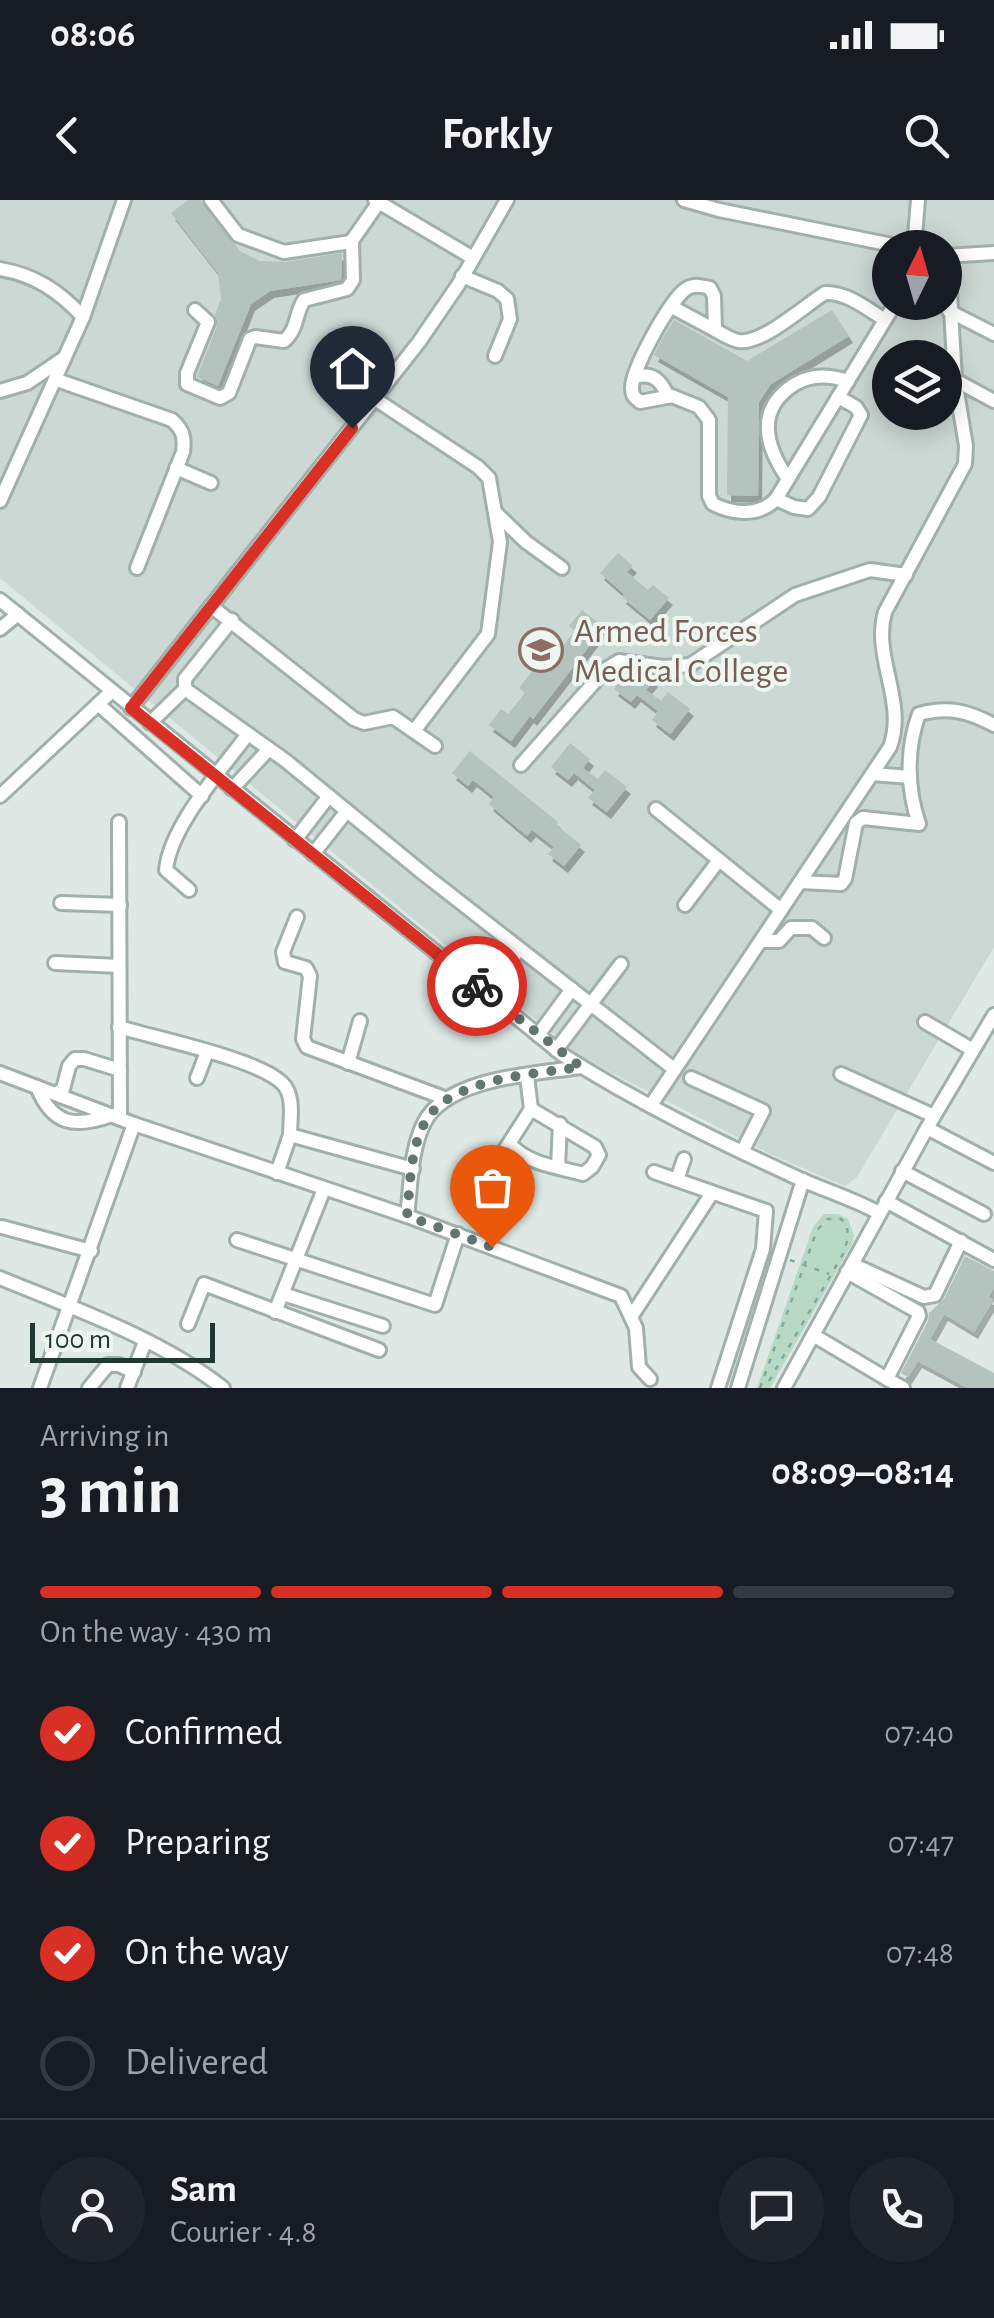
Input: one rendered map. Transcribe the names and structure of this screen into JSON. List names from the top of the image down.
{
  "places": {
    "school or university": ["Armed Forces Medical College"]
  },
  "scale_bar": "100 m",
  "north": "top",
  "page": {
    "status": "08:06",
    "header": "Forkly",
    "scale": "100 m",
    "heading": ["3 min", "Arriving in", "08:09–08:14"],
    "panel": ["Sam", "Courier · 4.8"],
    "bar": "On the way · 430 m",
    "list": [
      ["Confirmed", "07:40"],
      ["Preparing", "07:47"],
      ["On the way", "07:48"],
      "Delivered"
    ]
  }
}
